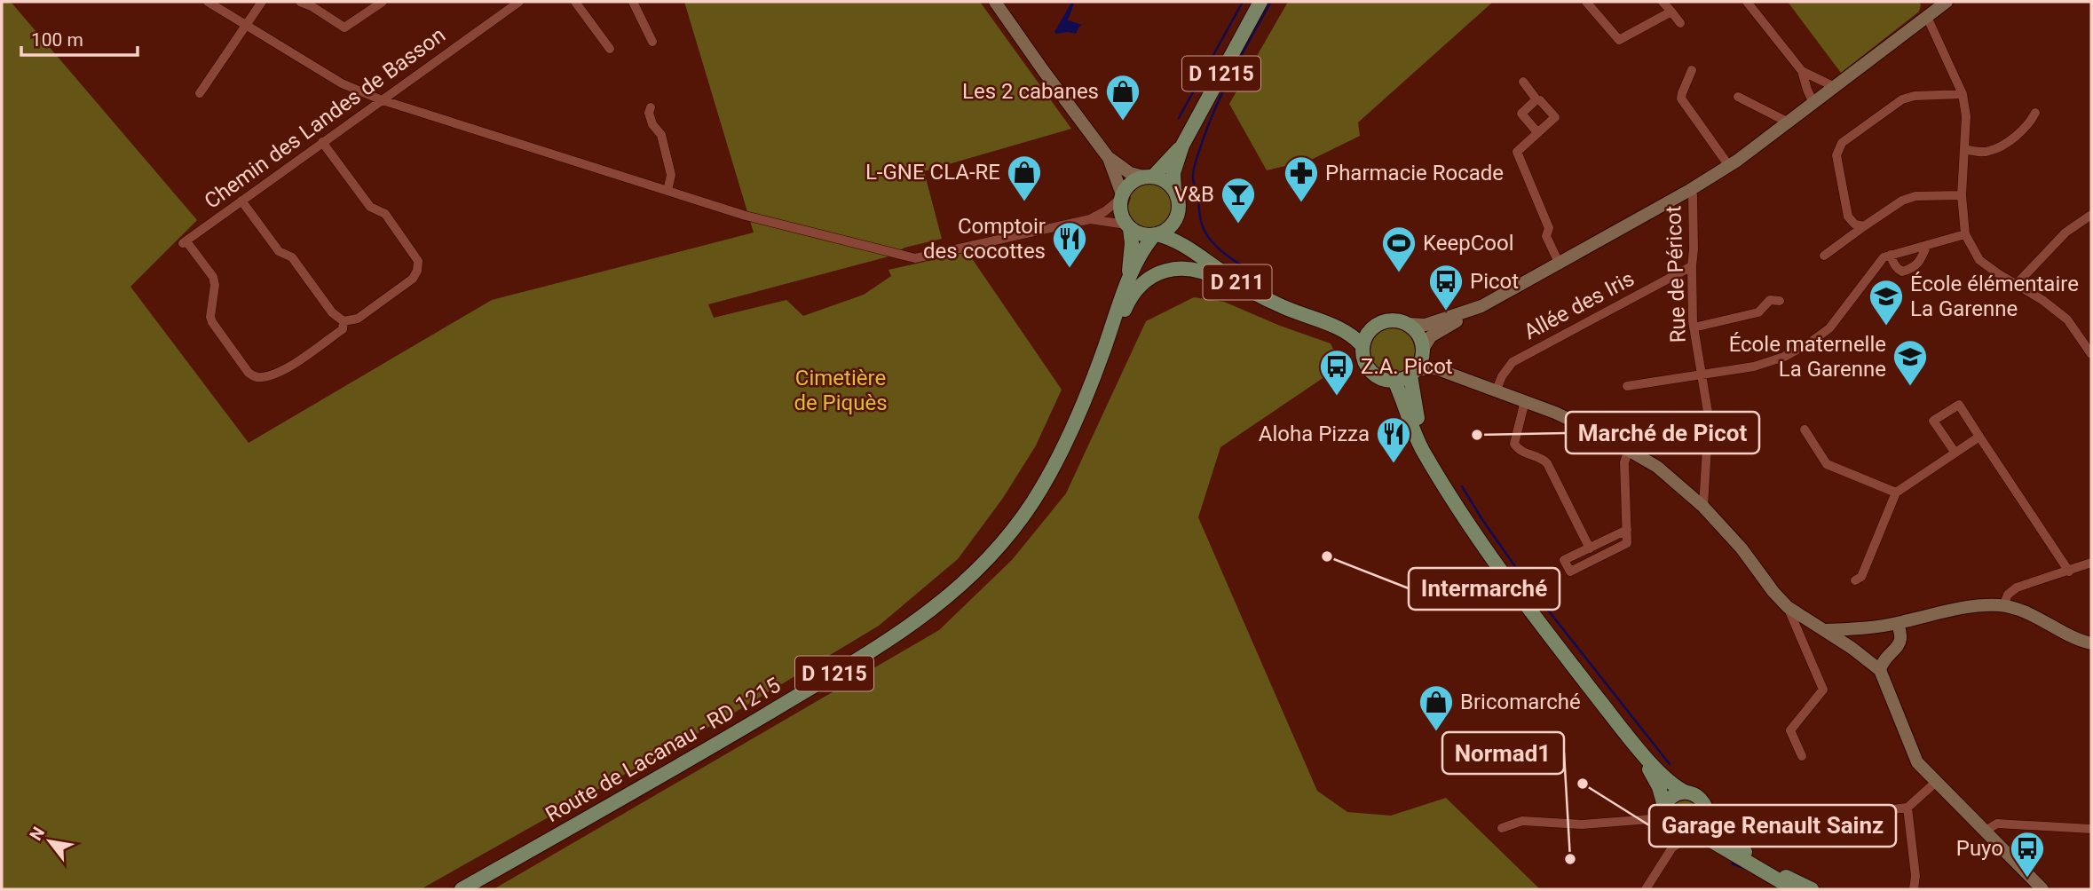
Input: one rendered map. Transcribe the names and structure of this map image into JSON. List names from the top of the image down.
{
  "streets": {
    "main road": ["D 1215", "D 211", "Route de Lacanau - RD 1215"],
    "street": ["Chemin des Landes de Basson", "Rue de Péricot", "Allée des Iris"]
  },
  "crossings": [
    ["D 1215", "D 211"],
    ["D 1215", "Route de Lacanau - RD 1215"],
    ["Rue de Péricot", "Allée des Iris"]
  ],
  "parks": ["Cimetière de Piquès"],
  "places": {
    "shop": ["Les 2 cabanes", "L-GNE CLA-RE", "Bricomarché"],
    "pharmacy": ["Pharmacie Rocade"],
    "bar": ["V&B"],
    "restaurant": ["Comptoir des cocottes", "Aloha Pizza"],
    "sports": ["KeepCool"],
    "bus stop": ["Picot", "Z.A. Picot", "Puyo"],
    "school or university": ["École élémentaire La Garenne", "École maternelle La Garenne"],
    "other": [
      "Marché de Picot",
      "Intermarché",
      "Garage Renault Sainz",
      "Normad1"
    ]
  },
  "scale_bar": "100 m",
  "north": "top left"
}
